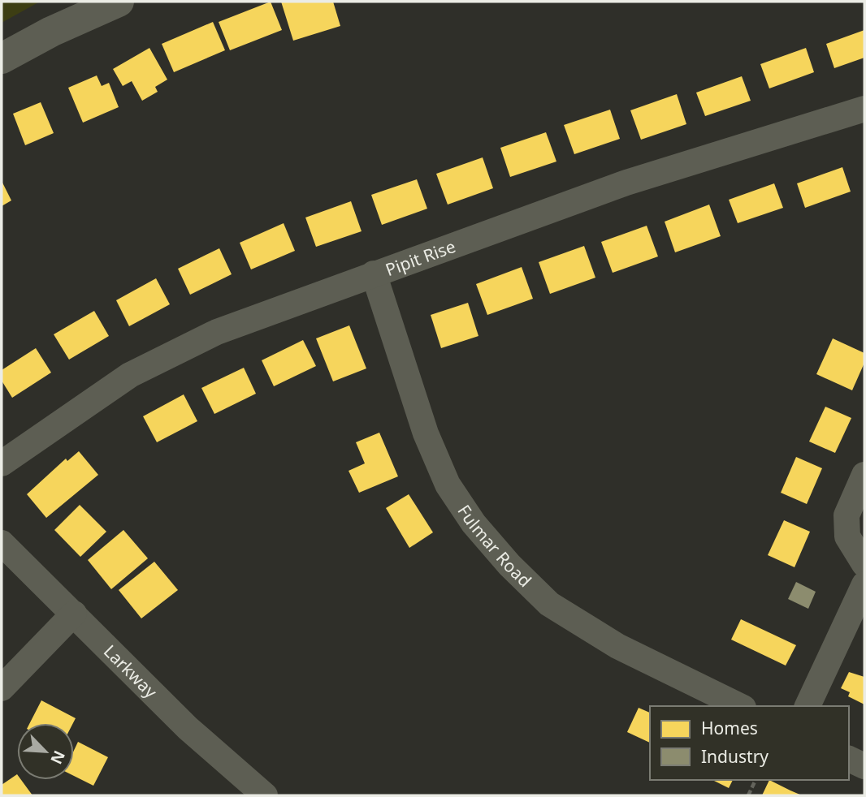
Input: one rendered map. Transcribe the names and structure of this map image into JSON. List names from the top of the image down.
{
  "streets": {
    "street": ["Pipit Rise", "Fulmar Road", "Larkway"]
  },
  "crossings": [
    ["Pipit Rise", "Fulmar Road"]
  ],
  "legend": ["Homes", "Industry"],
  "north": "bottom right"
}
